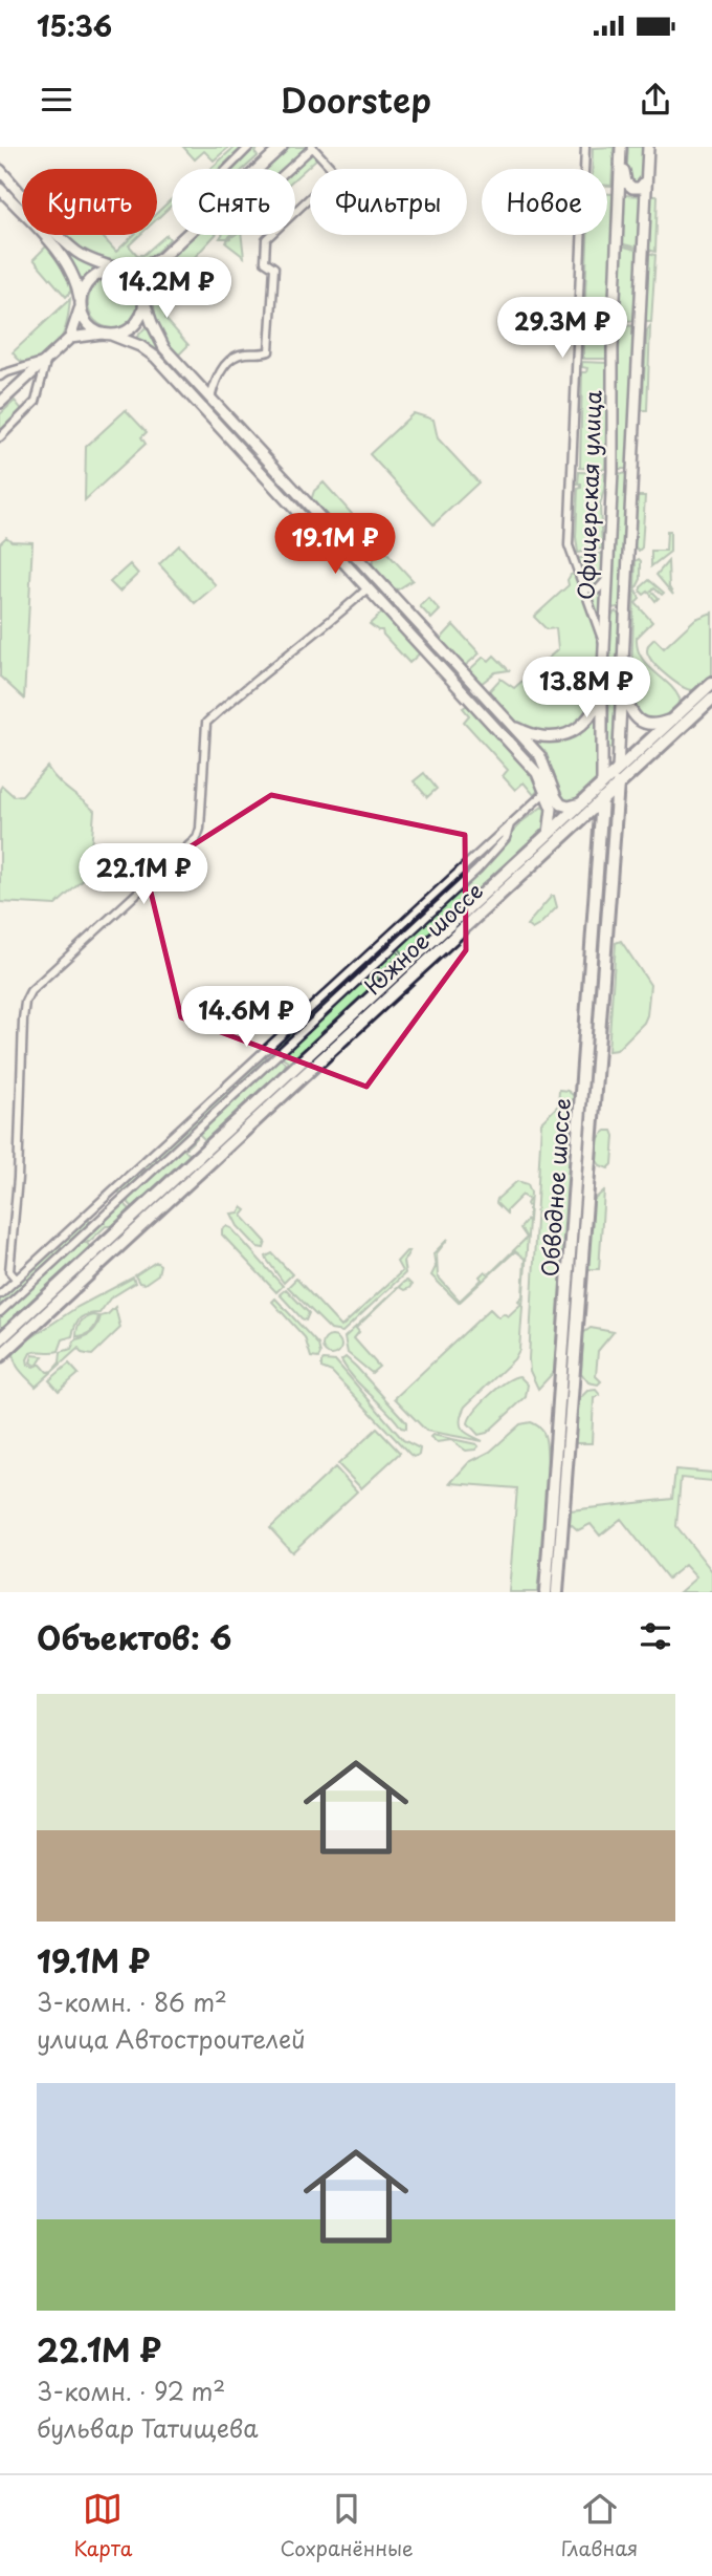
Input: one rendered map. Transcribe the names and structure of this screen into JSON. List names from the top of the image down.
{
  "streets": {
    "main road": ["Офицерская улица", "Южное шоссе", "Обводное шоссе"]
  },
  "crossings": [
    ["Офицерская улица", "Южное шоссе"],
    ["Офицерская улица", "Обводное шоссе"],
    ["Южное шоссе", "Обводное шоссе"]
  ],
  "page": {
    "status": "15:36",
    "header": "Doorstep",
    "chip": [
      "Купить",
      "Снять",
      "Фильтры",
      "Новое"
    ],
    "price": [
      "14.2M ₽",
      "29.3M ₽",
      "19.1M ₽",
      "13.8M ₽",
      "22.1M ₽",
      "14.6M ₽"
    ],
    "heading": "Объектов: 6",
    "list": [
      {
        "name": "19.1M ₽",
        "note": "3-комн. · 86 m² · улица Автостроителей"
      },
      {
        "name": "22.1M ₽",
        "note": "3-комн. · 92 m² · бульвар Татищева"
      }
    ],
    "tabs": ["Карта", "Сохранённые", "Главная"]
  }
}
